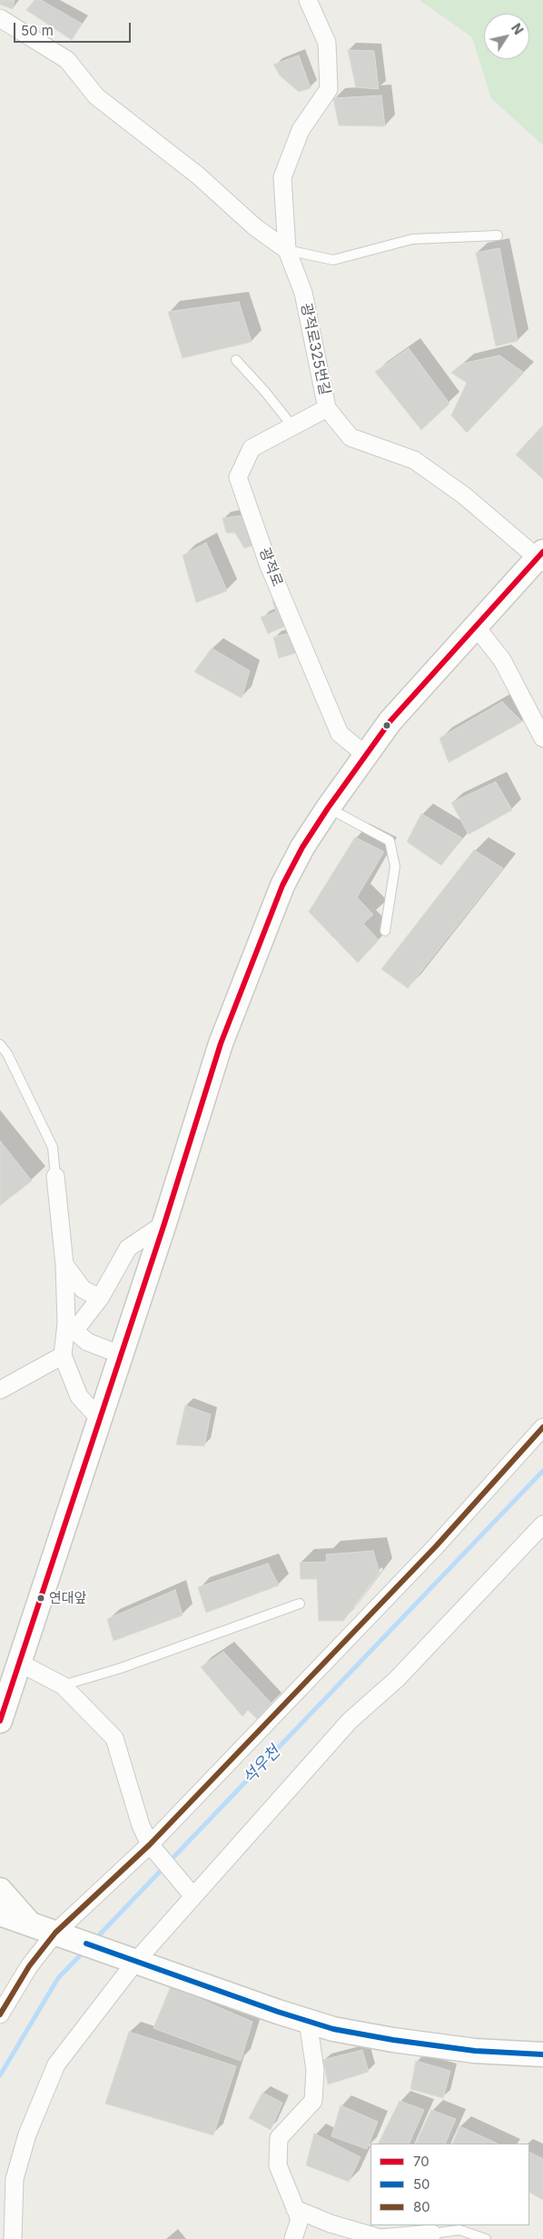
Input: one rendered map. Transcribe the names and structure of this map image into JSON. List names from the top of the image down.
{
  "streets": {
    "street": ["광적로325번길", "광적로"]
  },
  "crossings": [
    ["광적로325번길", "광적로"]
  ],
  "water": ["석우천"],
  "places": ["연대앞"],
  "lines": ["transit line 70", "transit line 80", "transit line 50"],
  "legend": ["70", "50", "80"],
  "scale_bar": "50 m",
  "north": "top right"
}
